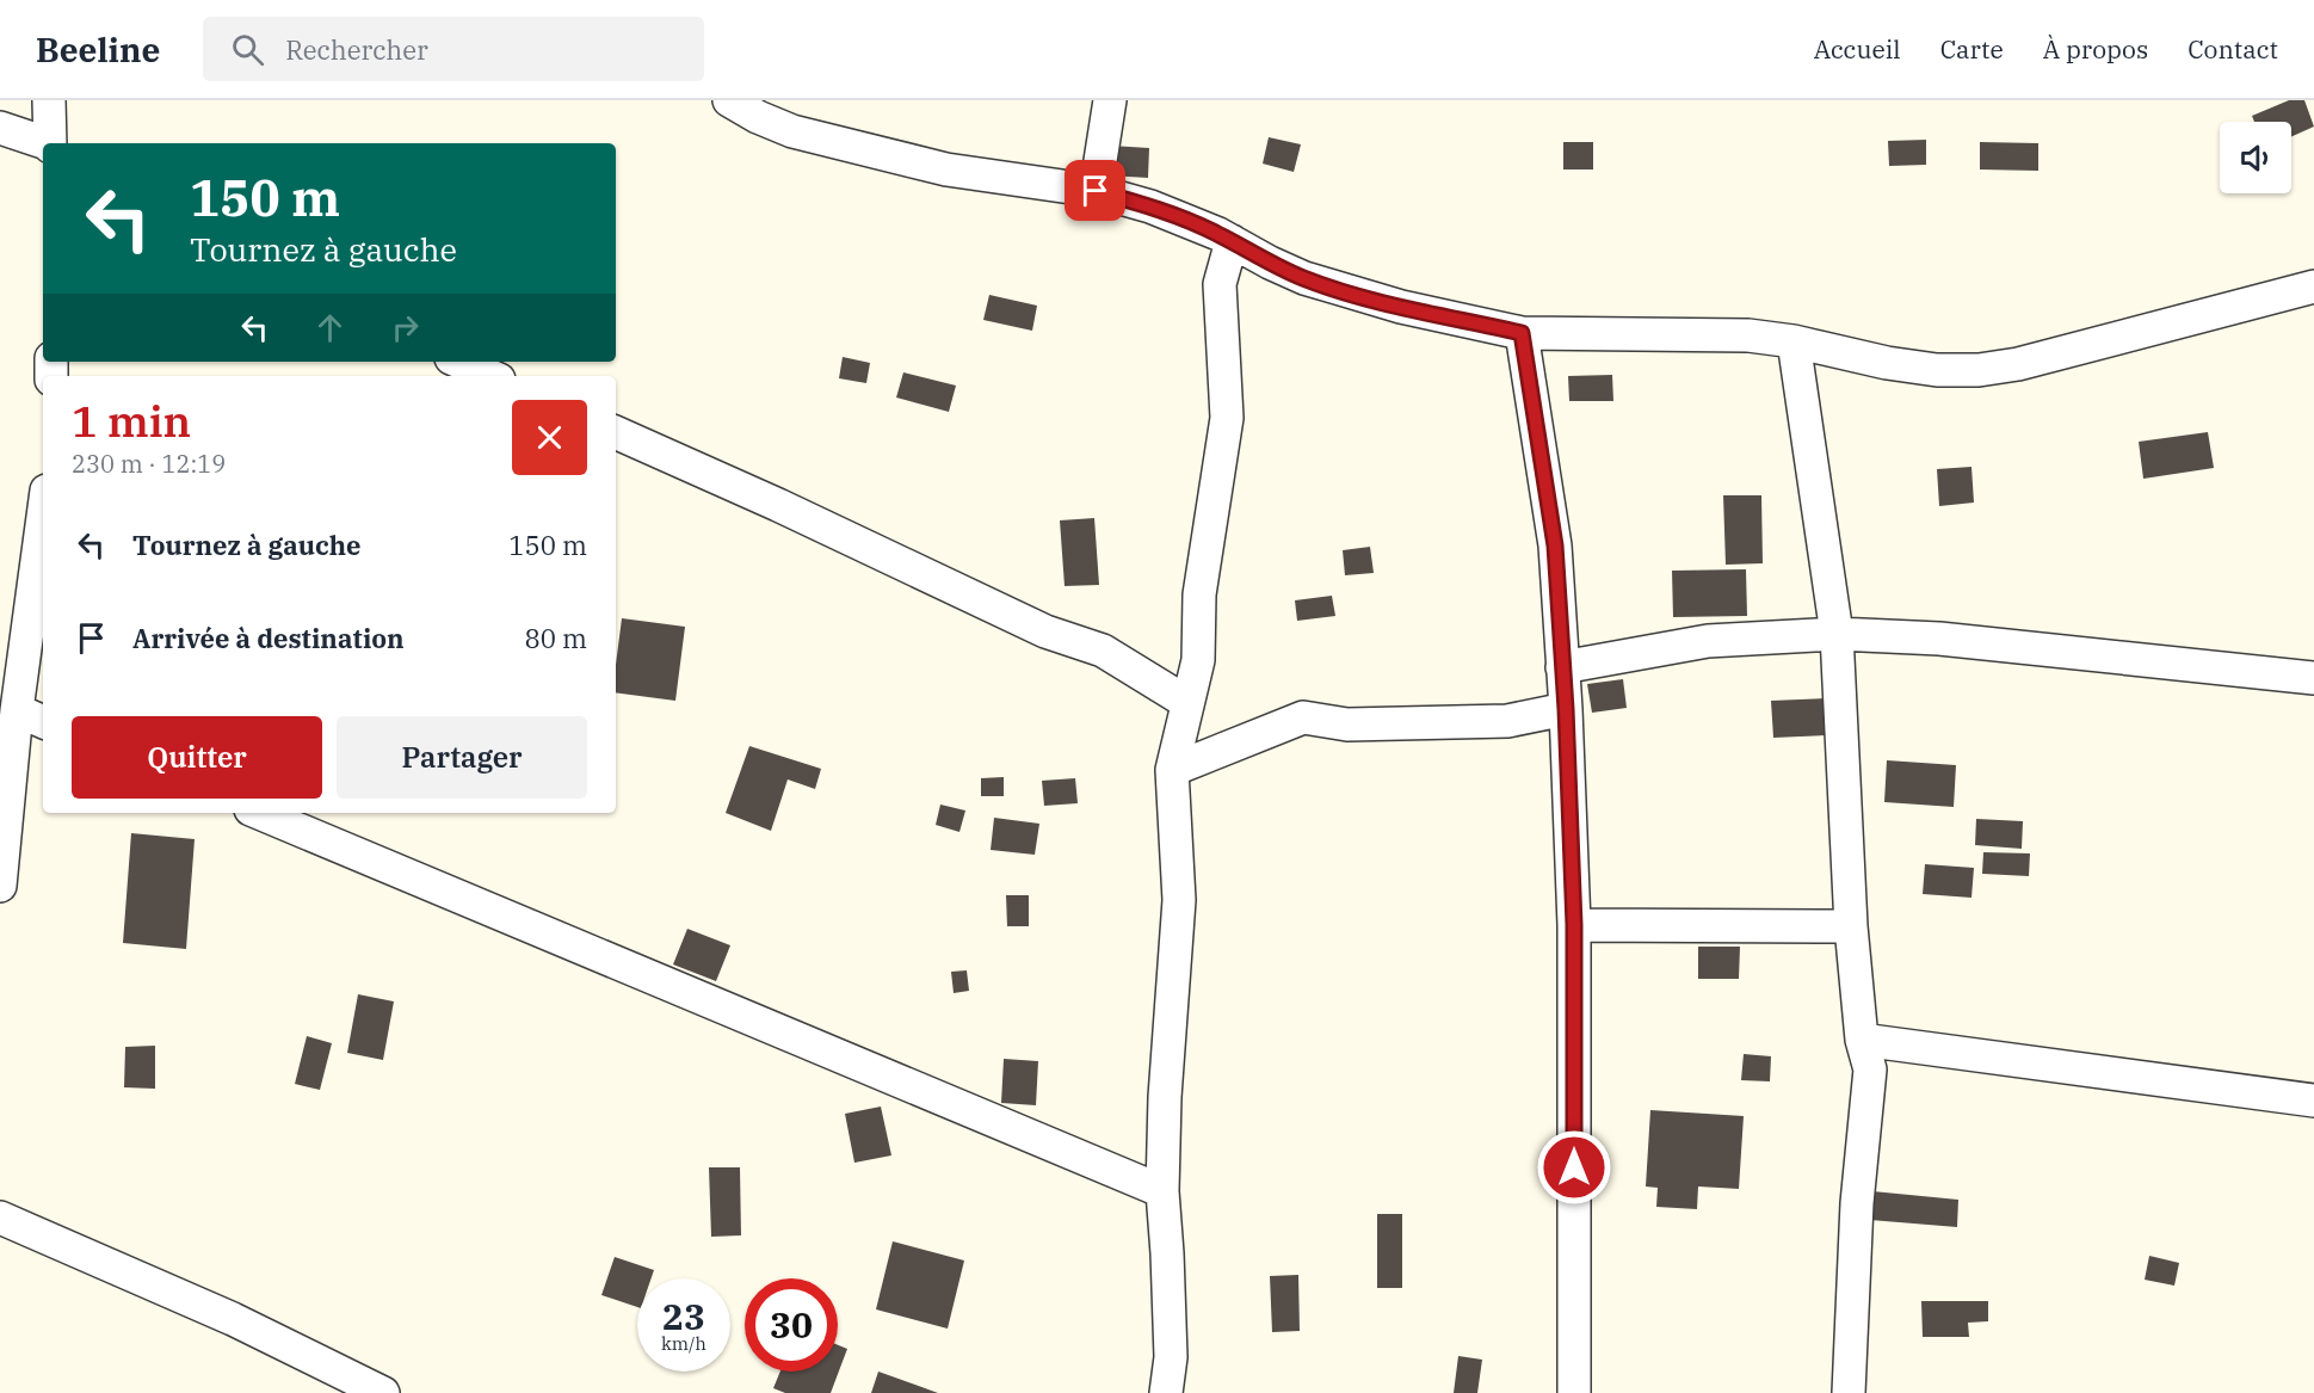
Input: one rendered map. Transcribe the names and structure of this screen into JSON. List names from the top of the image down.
{
  "page": {
    "header": "Beeline",
    "search": "Rechercher",
    "nav": [
      "Accueil",
      "Carte",
      "À propos",
      "Contact"
    ],
    "turn": ["150 m", "Tournez à gauche"],
    "heading": ["1 min", "230 m · 12:19"],
    "list": [
      {
        "name": "Tournez à gauche",
        "value": "150 m"
      },
      {
        "name": "Arrivée à destination",
        "value": "80 m"
      }
    ],
    "buttons": ["Quitter", "Partager"],
    "speed": "23 km/h",
    "limit": "30"
  }
}
